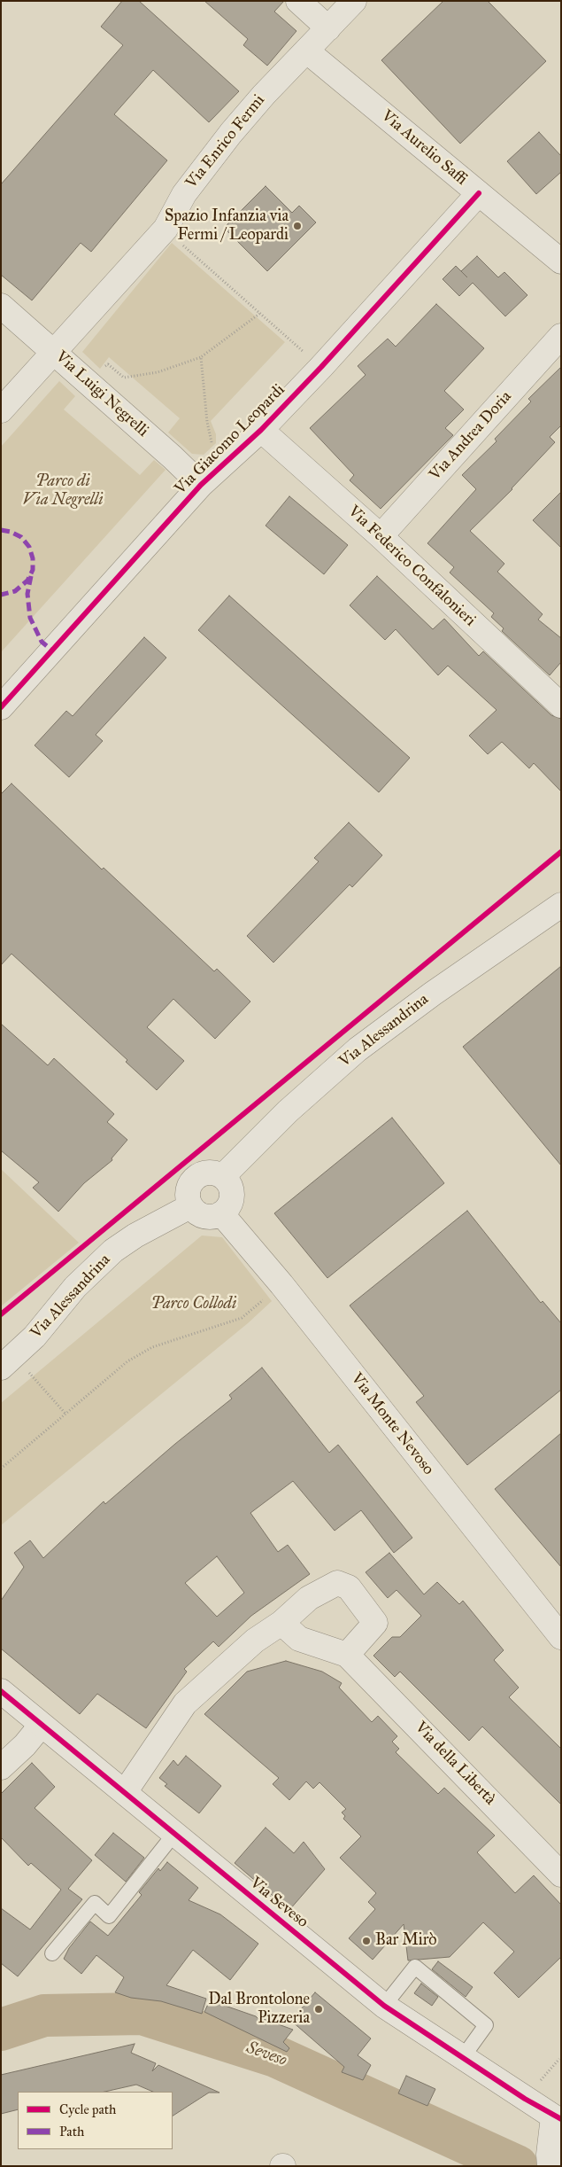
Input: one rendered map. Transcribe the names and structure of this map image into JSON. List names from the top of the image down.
{
  "streets": {
    "street": [
      "Via Enrico Fermi",
      "Via Aurelio Saffi",
      "Via Luigi Negrelli",
      "Via Andrea Doria",
      "Via Giacomo Leopardi",
      "Via Federico Confalonieri",
      "Via Alessandrina",
      "Via Monte Nevoso",
      "Via della Libertà",
      "Via Seveso"
    ]
  },
  "crossings": [
    ["Via Enrico Fermi", "Via Aurelio Saffi"],
    ["Via Enrico Fermi", "Via Luigi Negrelli"],
    ["Via Aurelio Saffi", "Via Giacomo Leopardi"],
    ["Via Luigi Negrelli", "Via Giacomo Leopardi"],
    ["Via Andrea Doria", "Via Federico Confalonieri"],
    ["Via Giacomo Leopardi", "Via Federico Confalonieri"],
    ["Via Alessandrina", "Via Monte Nevoso"]
  ],
  "water": ["Seveso"],
  "parks": ["Parco di Via Negrelli", "Parco Collodi"],
  "places": ["Spazio Infanzia via Fermi / Leopardi", "Bar Mirò", "Dal Brontolone Pizzeria"],
  "legend": ["Cycle path", "Path"]
}
